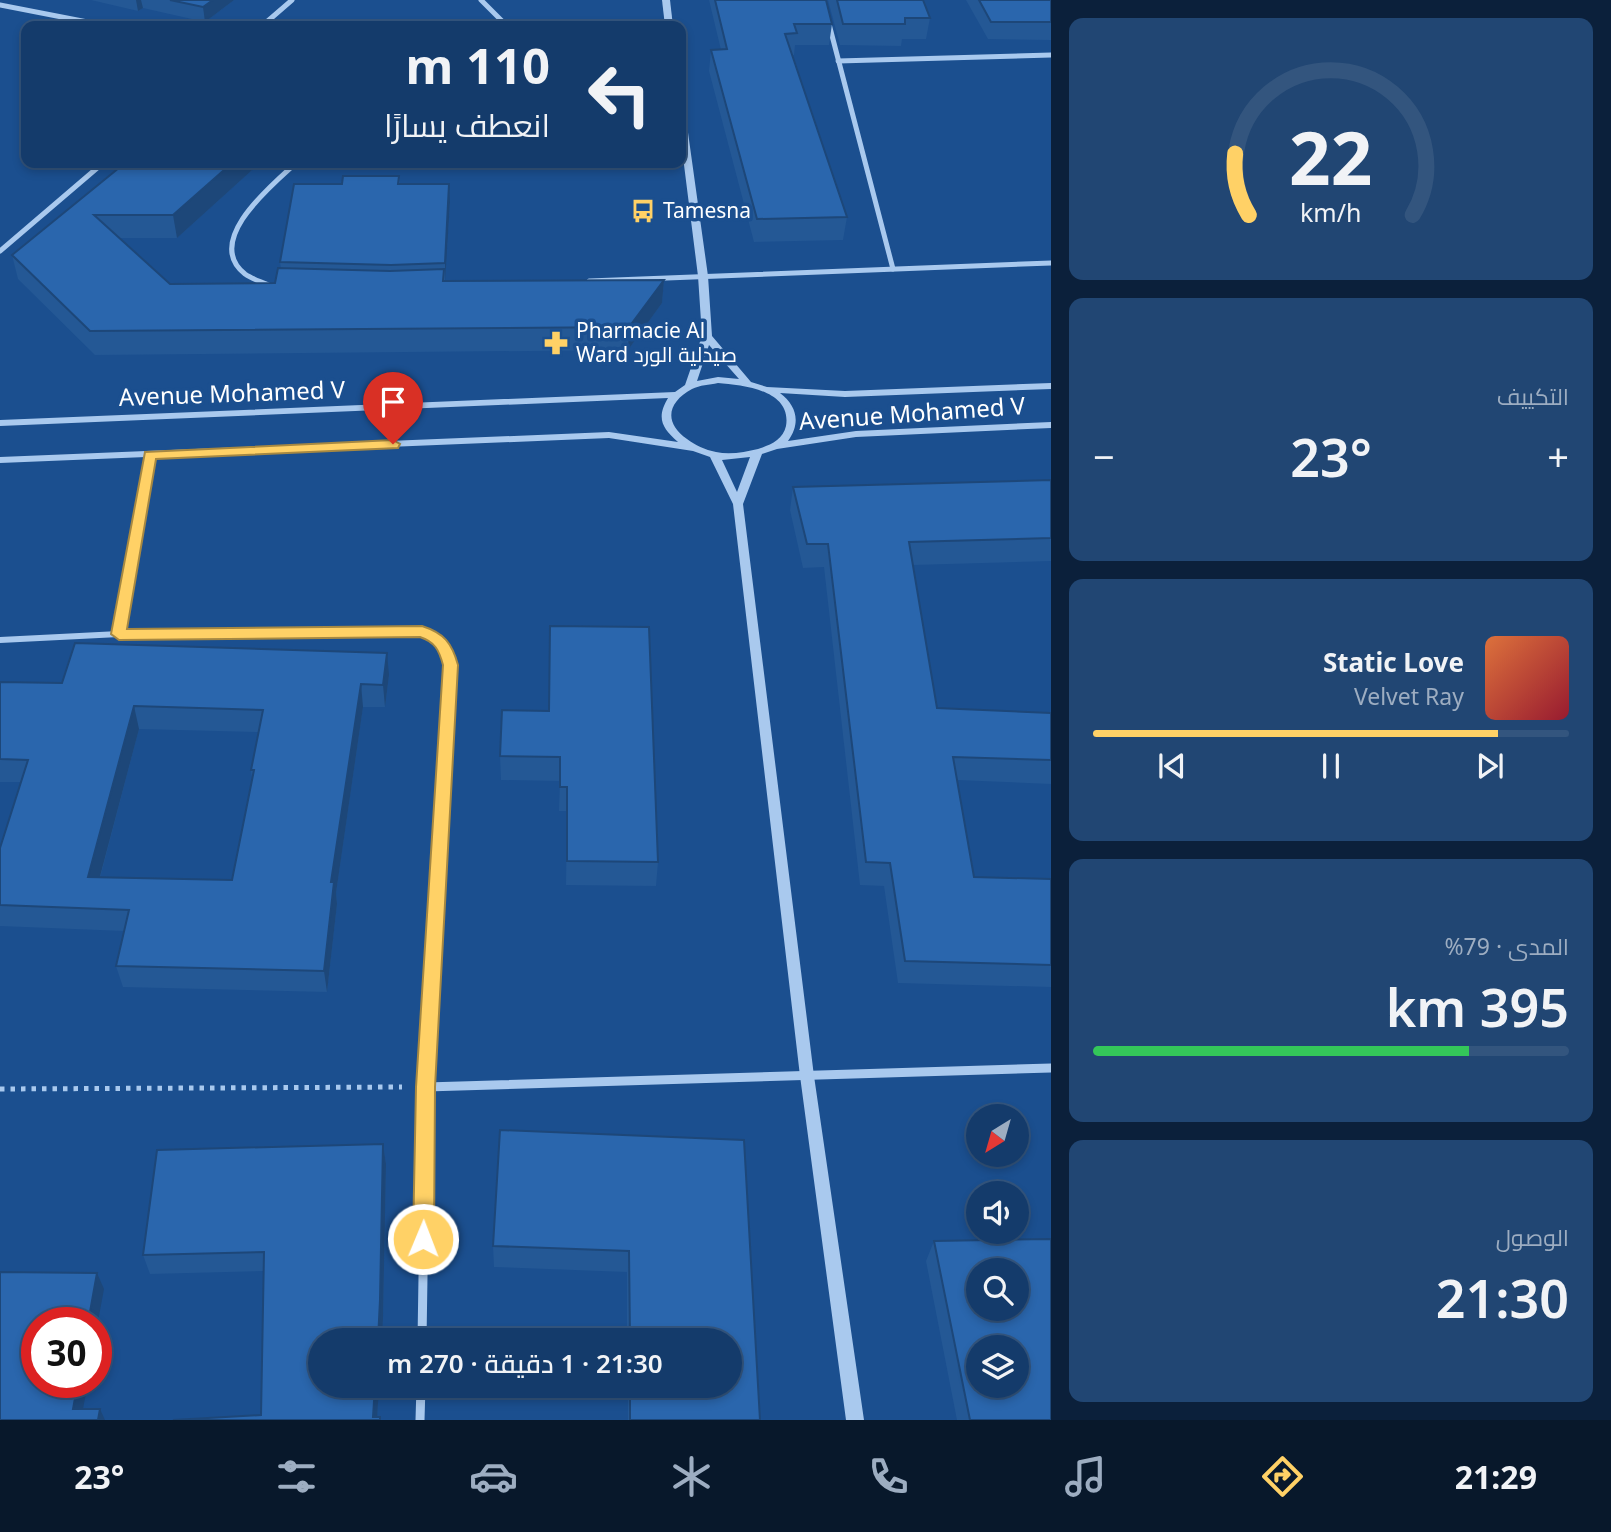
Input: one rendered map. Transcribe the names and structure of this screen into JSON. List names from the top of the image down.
{
  "streets": {
    "street": ["Avenue Mohamed V"]
  },
  "places": {
    "bus stop": ["Tamesna"],
    "pharmacy": ["Pharmacie Al Ward صيدلية الورد"]
  },
  "north": "bottom left",
  "page": {
    "turn": ["110 m", "انعطف يسارًا"],
    "tile": [
      "التكييف",
      ["المدى · 79%", "395 km"],
      ["الوصول", "21:30"]
    ],
    "heat": ["−", "23°", "+"],
    "song": ["Static Love", "Velvet Ray"],
    "limit": "30",
    "trip": "21:30 · 1 دقيقة · 270 m",
    "tabs": ["21:29", "23°"],
    "gauge": ["22", "km/h"]
  }
}
